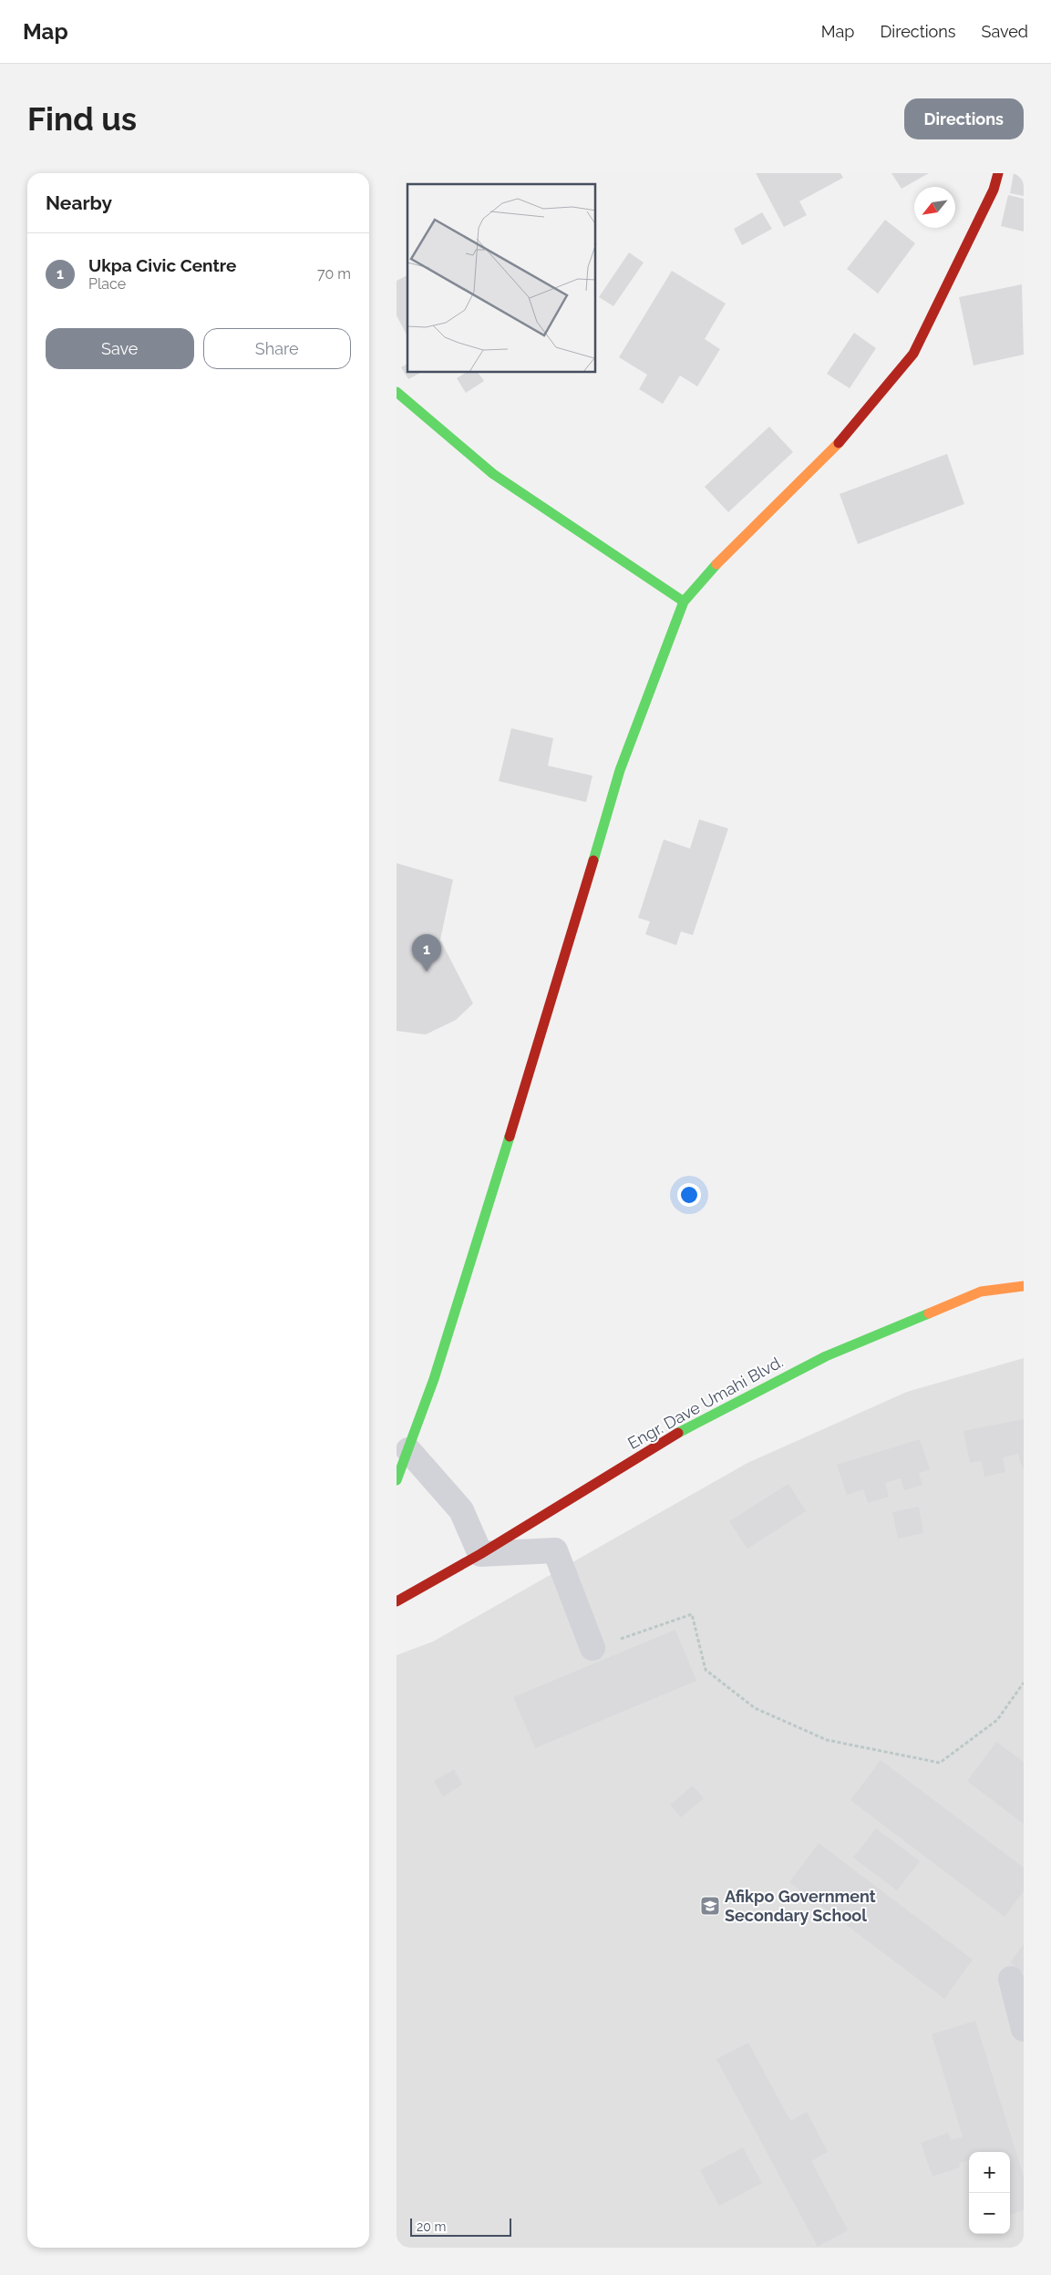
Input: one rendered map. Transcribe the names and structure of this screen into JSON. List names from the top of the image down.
{
  "streets": {
    "street": ["Engr. Dave Umahi Blvd."]
  },
  "places": {
    "school or university": ["Afikpo Government Secondary School"]
  },
  "scale_bar": "20 m",
  "north": "bottom left",
  "page": {
    "header": "Map",
    "nav": ["Map", "Directions", "Saved"],
    "buttons": [
      "Directions",
      ["Save", "Share"]
    ],
    "title": "Find us",
    "heading": "Nearby",
    "list": [
      {
        "mark": "1",
        "name": "Ukpa Civic Centre",
        "note": "Place",
        "value": "70 m"
      }
    ],
    "pins": "1",
    "map_buttons": ["+", "−"],
    "scale": "20 m"
  }
}
